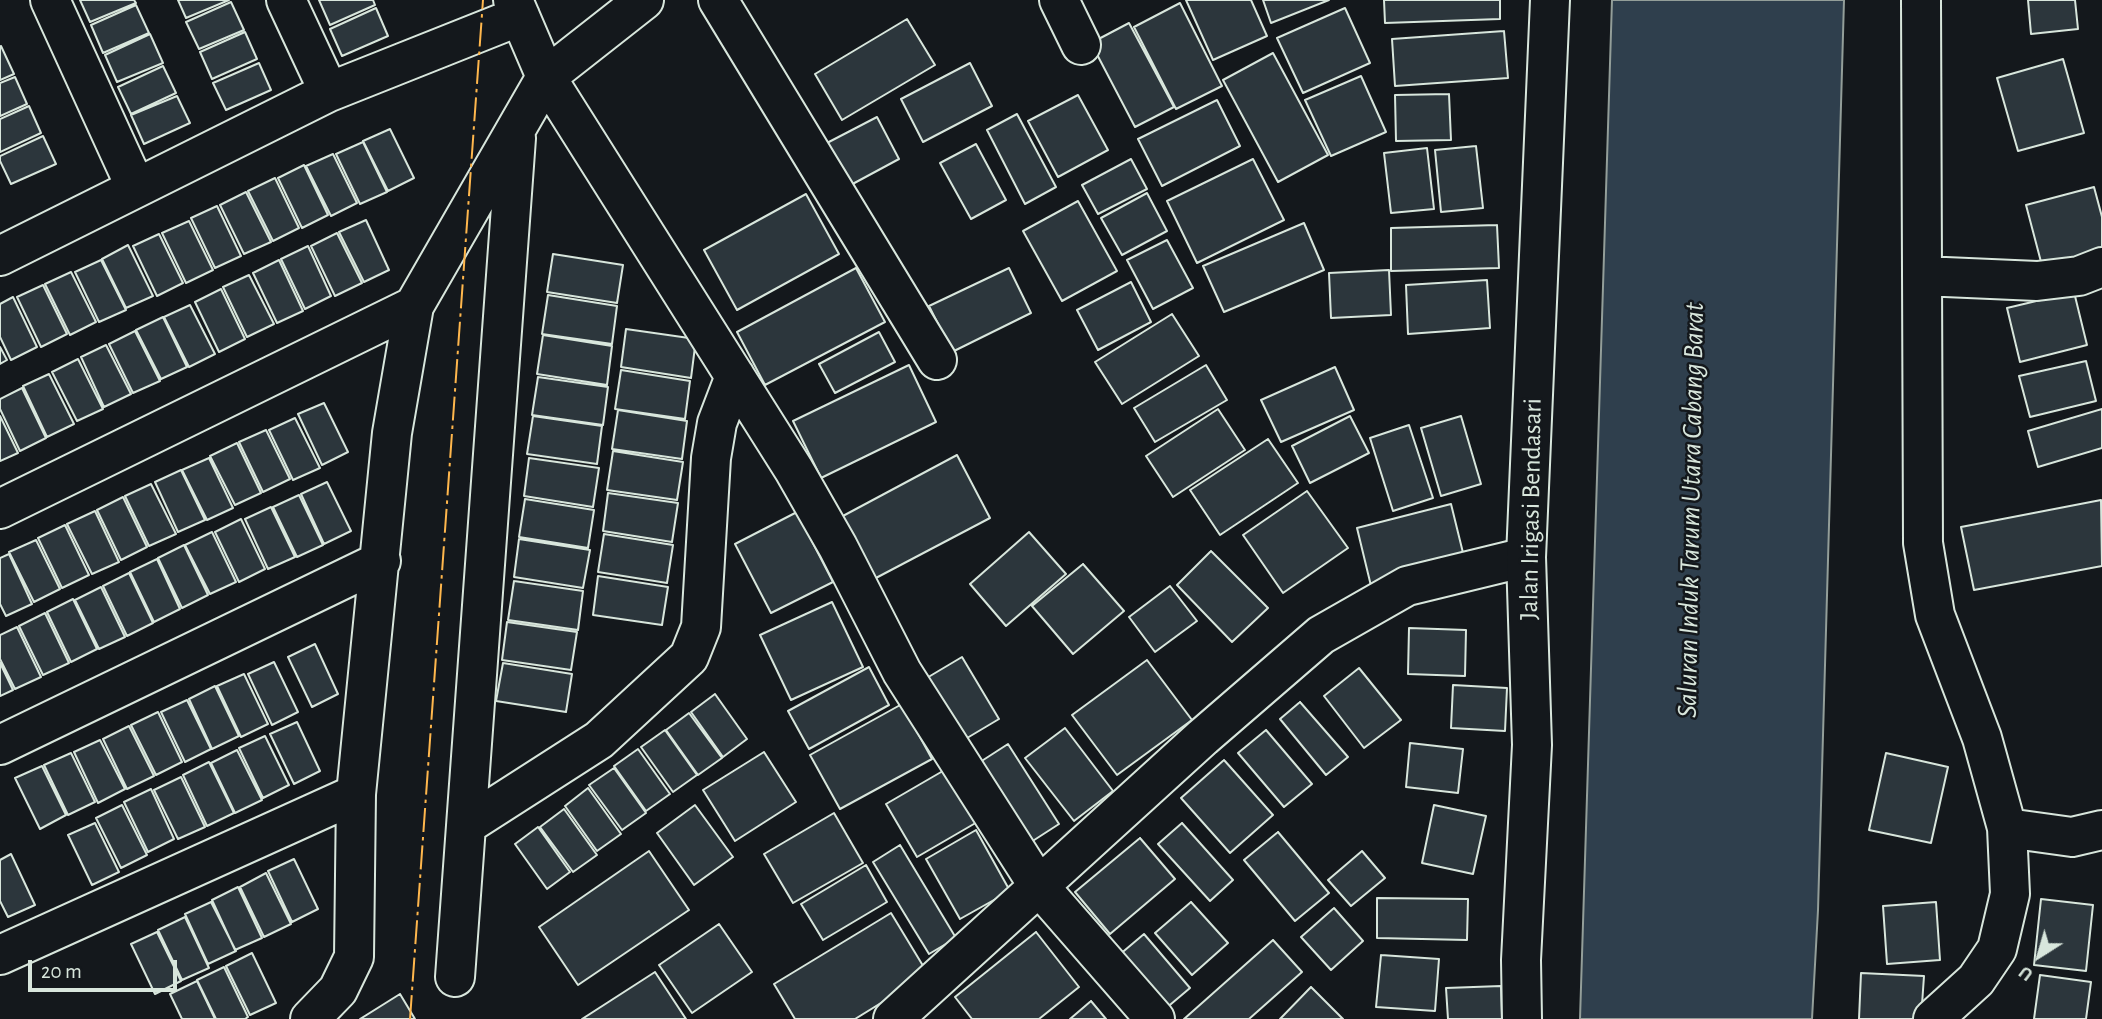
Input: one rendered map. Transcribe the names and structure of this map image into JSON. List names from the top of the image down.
{
  "streets": {
    "street": ["Jalan Irigasi Bendasari"]
  },
  "water": ["Saluran Induk Tarum Utara Cabang Barat"],
  "scale_bar": "20 m",
  "north": "bottom left"
}
